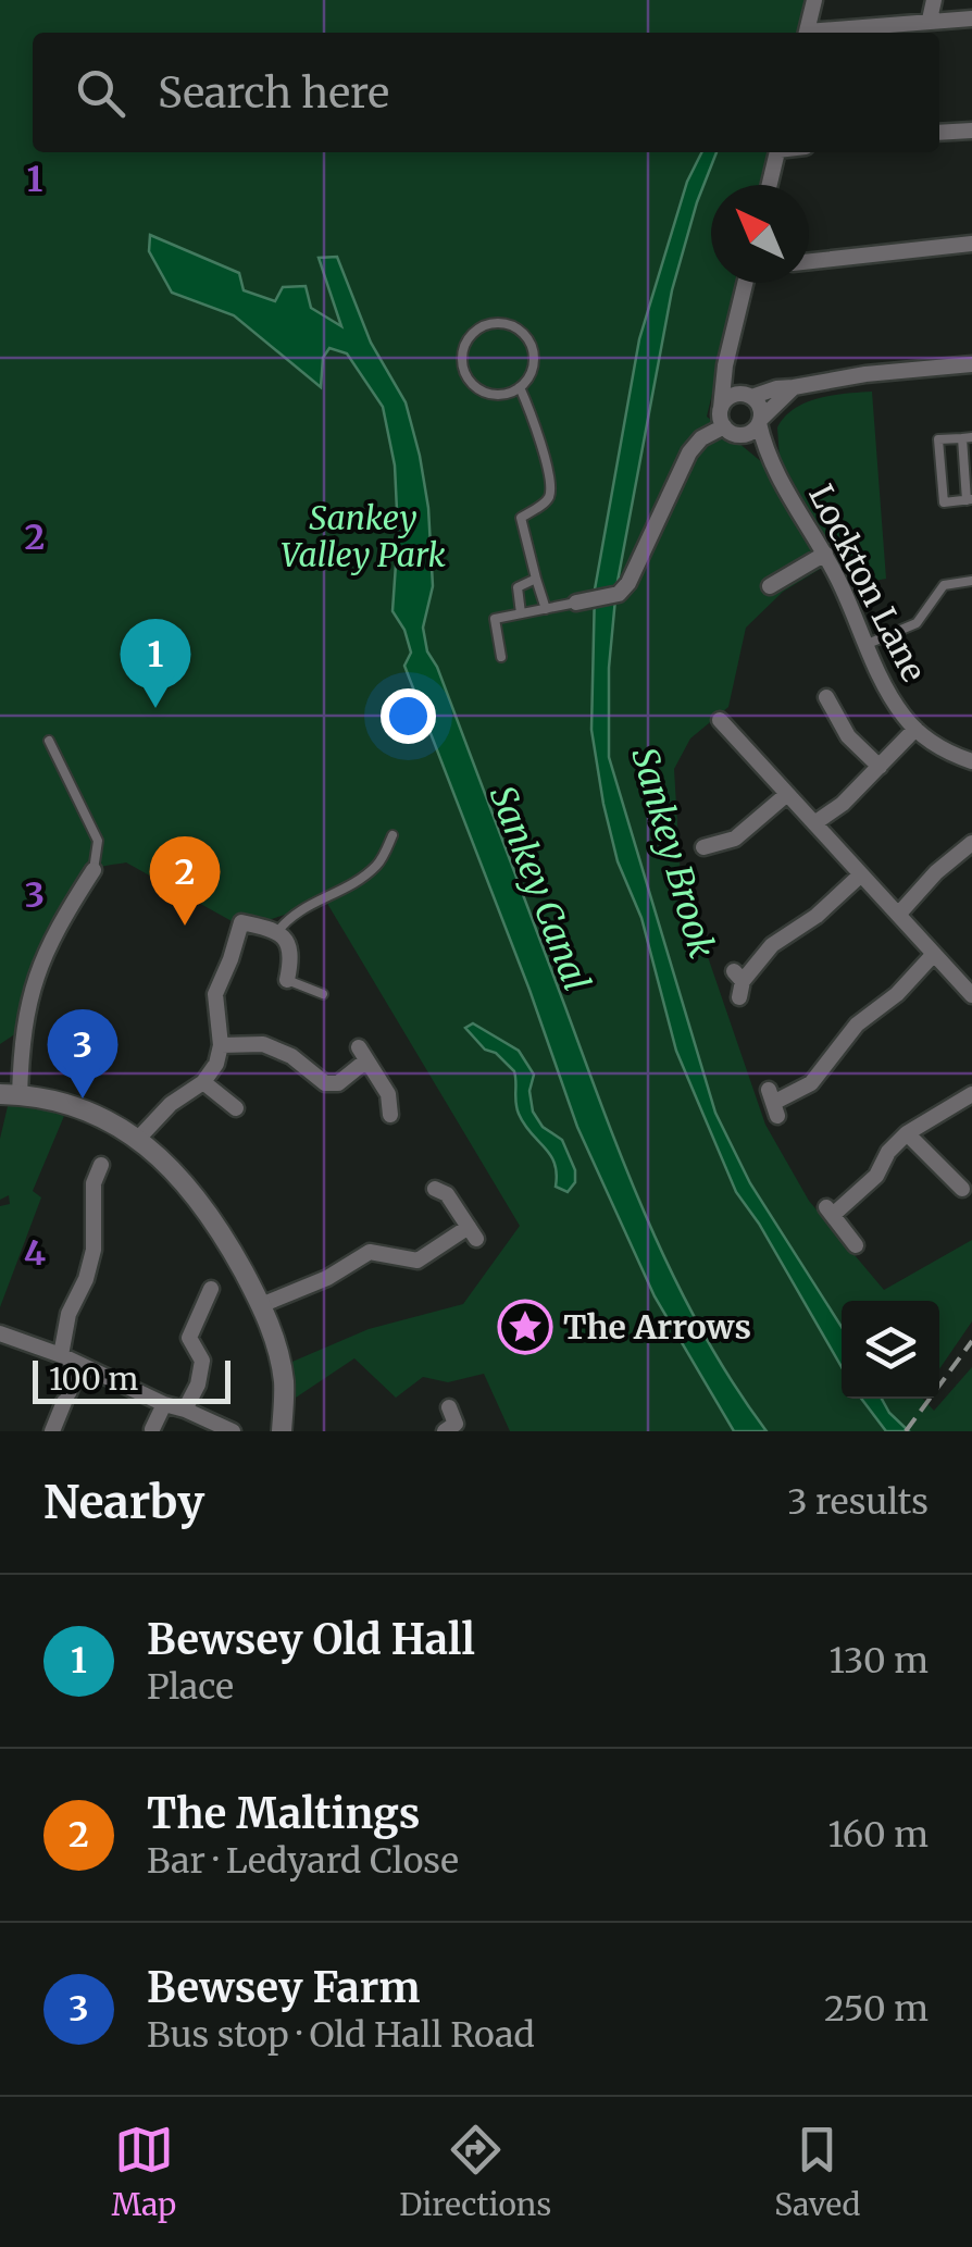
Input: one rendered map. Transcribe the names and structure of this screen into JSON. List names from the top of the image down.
{
  "streets": {
    "street": ["Lockton Lane"]
  },
  "water": ["Sankey Brook", "Sankey Canal"],
  "parks": ["Sankey Valley Park"],
  "places": {
    "place": ["The Arrows"]
  },
  "scale_bar": "100 m",
  "north": "top left",
  "page": {
    "search": "Search here",
    "pins": ["1", "2", "3"],
    "scale": "100 m",
    "heading": ["Nearby", "3 results"],
    "list": [
      {
        "mark": "1",
        "name": "Bewsey Old Hall",
        "note": "Place",
        "value": "130 m"
      },
      {
        "mark": "2",
        "name": "The Maltings",
        "note": "Bar · Ledyard Close",
        "value": "160 m"
      },
      {
        "mark": "3",
        "name": "Bewsey Farm",
        "note": "Bus stop · Old Hall Road",
        "value": "250 m"
      }
    ],
    "nav": ["Map", "Directions", "Saved"]
  },
  "grid": {
    "rows": [
      "1",
      "2",
      "3",
      "4"
    ]
  }
}
